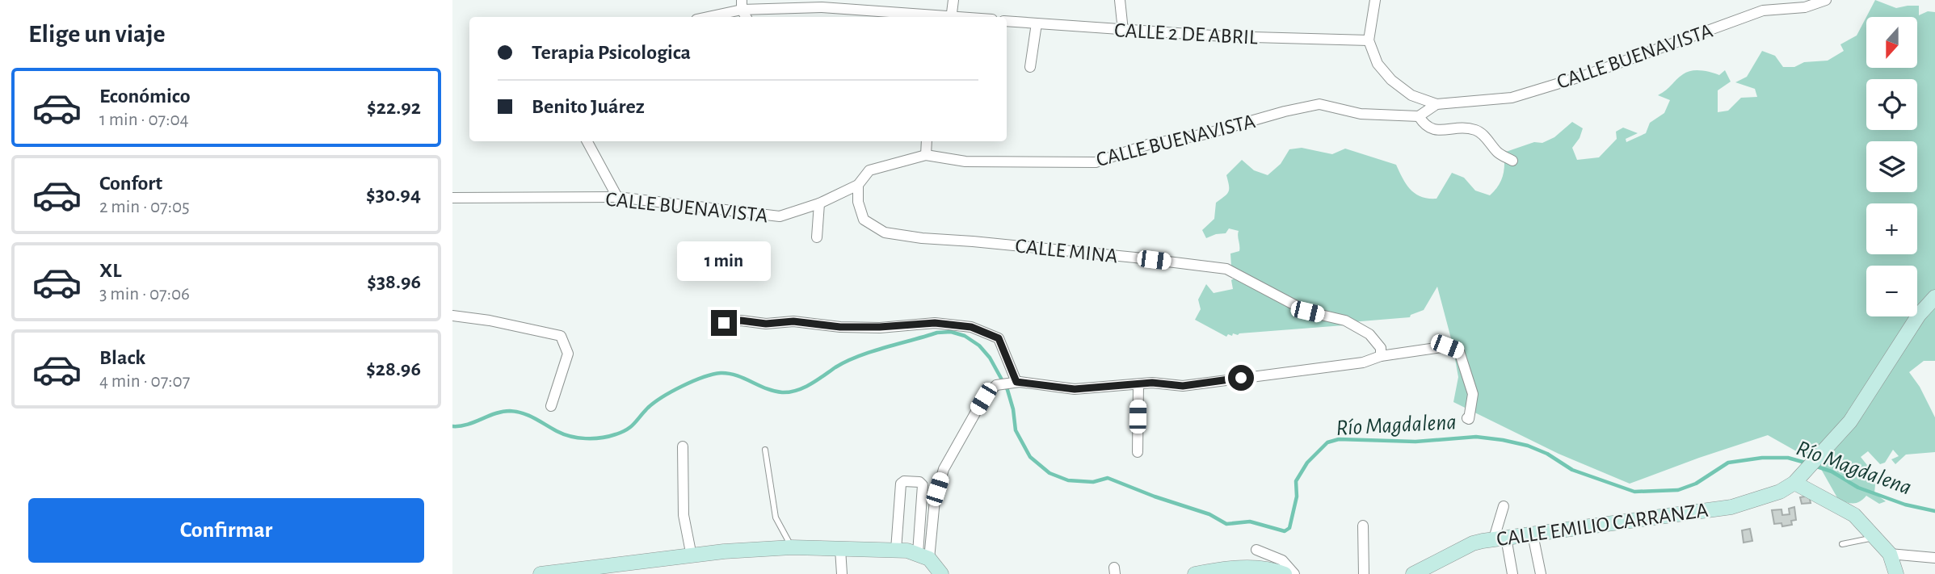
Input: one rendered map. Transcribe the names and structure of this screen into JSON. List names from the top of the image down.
{
  "streets": {
    "street": [
      "CALLE 2 DE ABRIL",
      "CALLE BUENAVISTA",
      "CALLE MINA",
      "CALLE EMILIO CARRANZA"
    ]
  },
  "crossings": [
    ["CALLE BUENAVISTA", "CALLE MINA"]
  ],
  "water": ["Río Magdalena"],
  "north": "bottom",
  "page": {
    "heading": "Elige un viaje",
    "map_buttons": ["+", "−"],
    "banner": ["Terapia Psicologica", "Benito Juárez"],
    "list": [
      {
        "name": "Económico",
        "note": "1 min · 07:04",
        "value": "$22.92"
      },
      {
        "name": "Confort",
        "note": "2 min · 07:05",
        "value": "$30.94"
      },
      {
        "name": "XL",
        "note": "3 min · 07:06",
        "value": "$38.96"
      },
      {
        "name": "Black",
        "note": "4 min · 07:07",
        "value": "$28.96"
      }
    ],
    "bubble": "1 min",
    "buttons": "Confirmar"
  }
}
